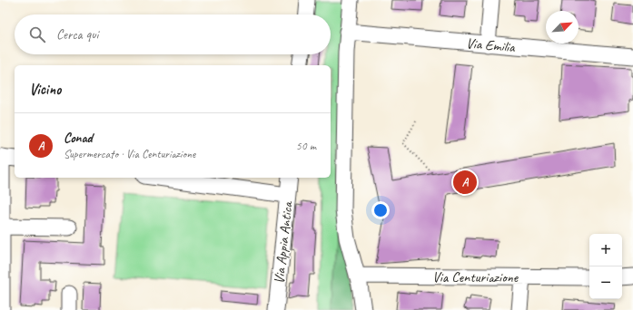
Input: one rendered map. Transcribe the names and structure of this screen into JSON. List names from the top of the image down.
{
  "streets": {
    "street": ["Via Emilia", "Via Appia Antica", "Via Centuriazione"]
  },
  "north": "top right",
  "page": {
    "search": "Cerca qui",
    "heading": "Vicino",
    "list": [
      {
        "mark": "A",
        "name": "Conad",
        "note": "Supermercato · Via Centuriazione",
        "value": "50 m"
      }
    ],
    "pins": "A",
    "map_buttons": ["+", "−"]
  }
}
